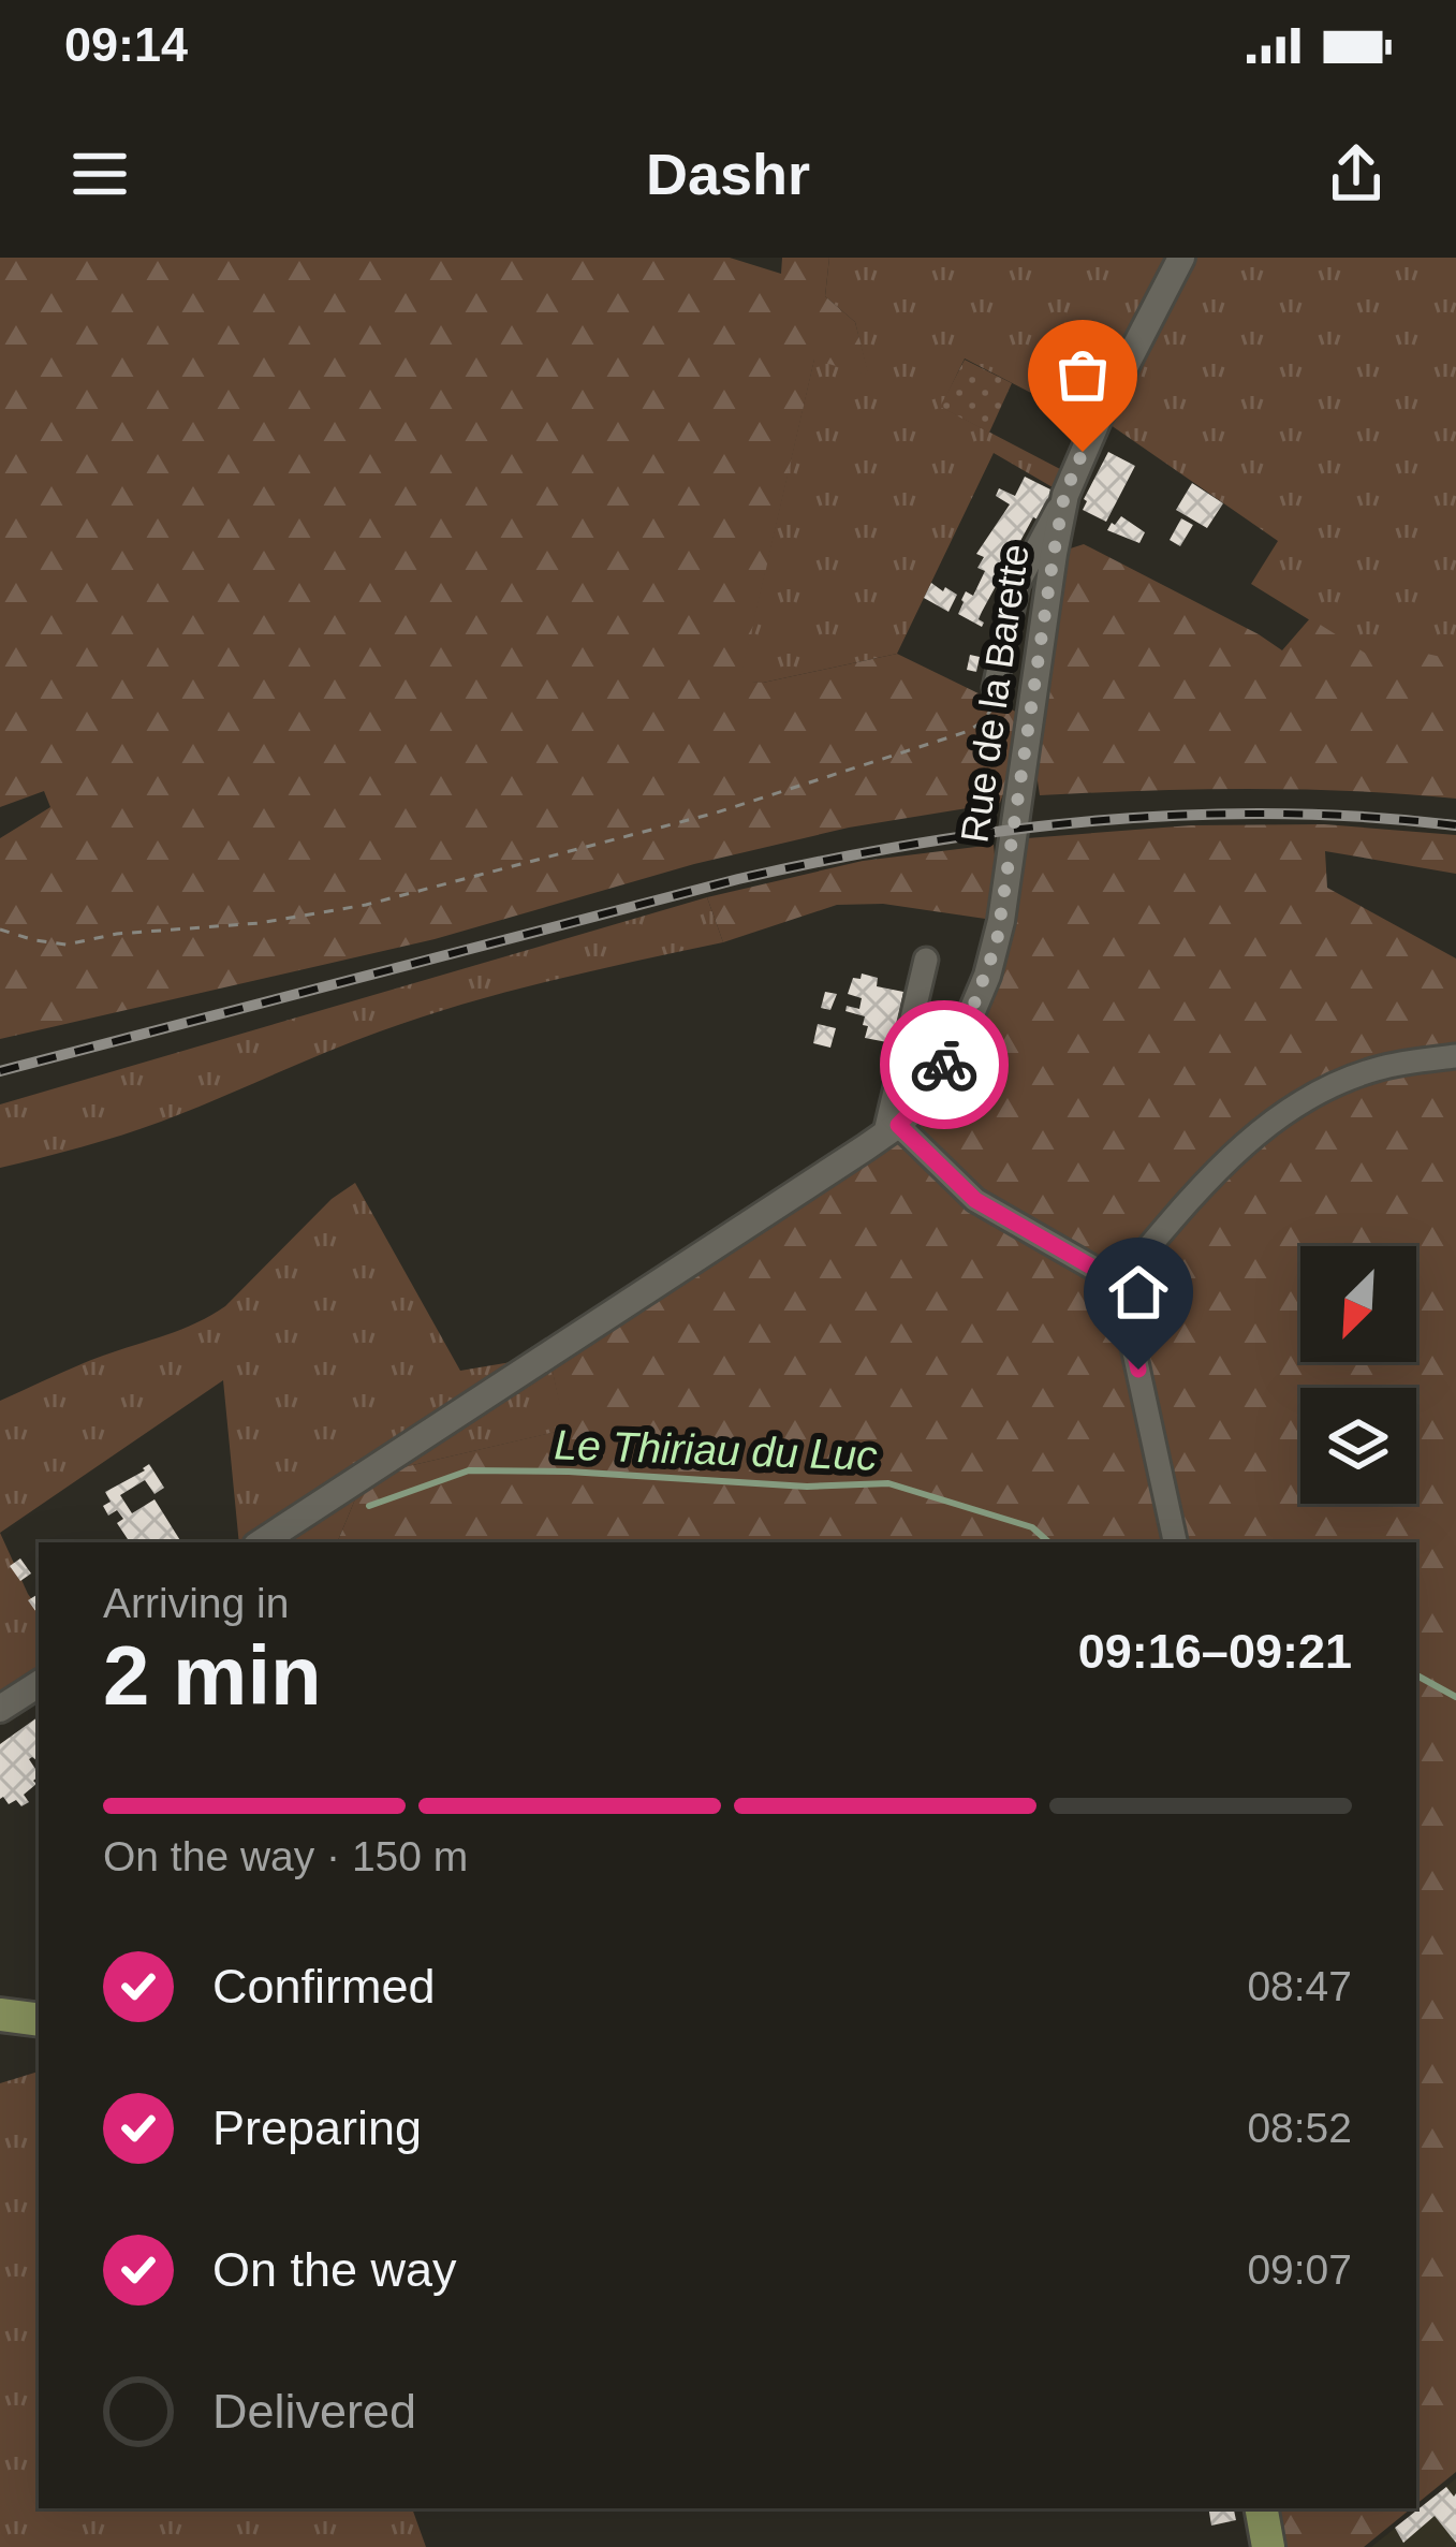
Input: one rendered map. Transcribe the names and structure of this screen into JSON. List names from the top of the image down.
{
  "streets": {
    "street": ["Rue de la Barette"]
  },
  "water": ["Le Thiriau du Luc"],
  "north": "bottom left",
  "page": {
    "status": "09:14",
    "header": "Dashr",
    "heading": ["2 min", "Arriving in", "09:16–09:21"],
    "bar": "On the way · 150 m",
    "list": [
      ["Confirmed", "08:47"],
      ["Preparing", "08:52"],
      ["On the way", "09:07"],
      "Delivered"
    ]
  }
}
